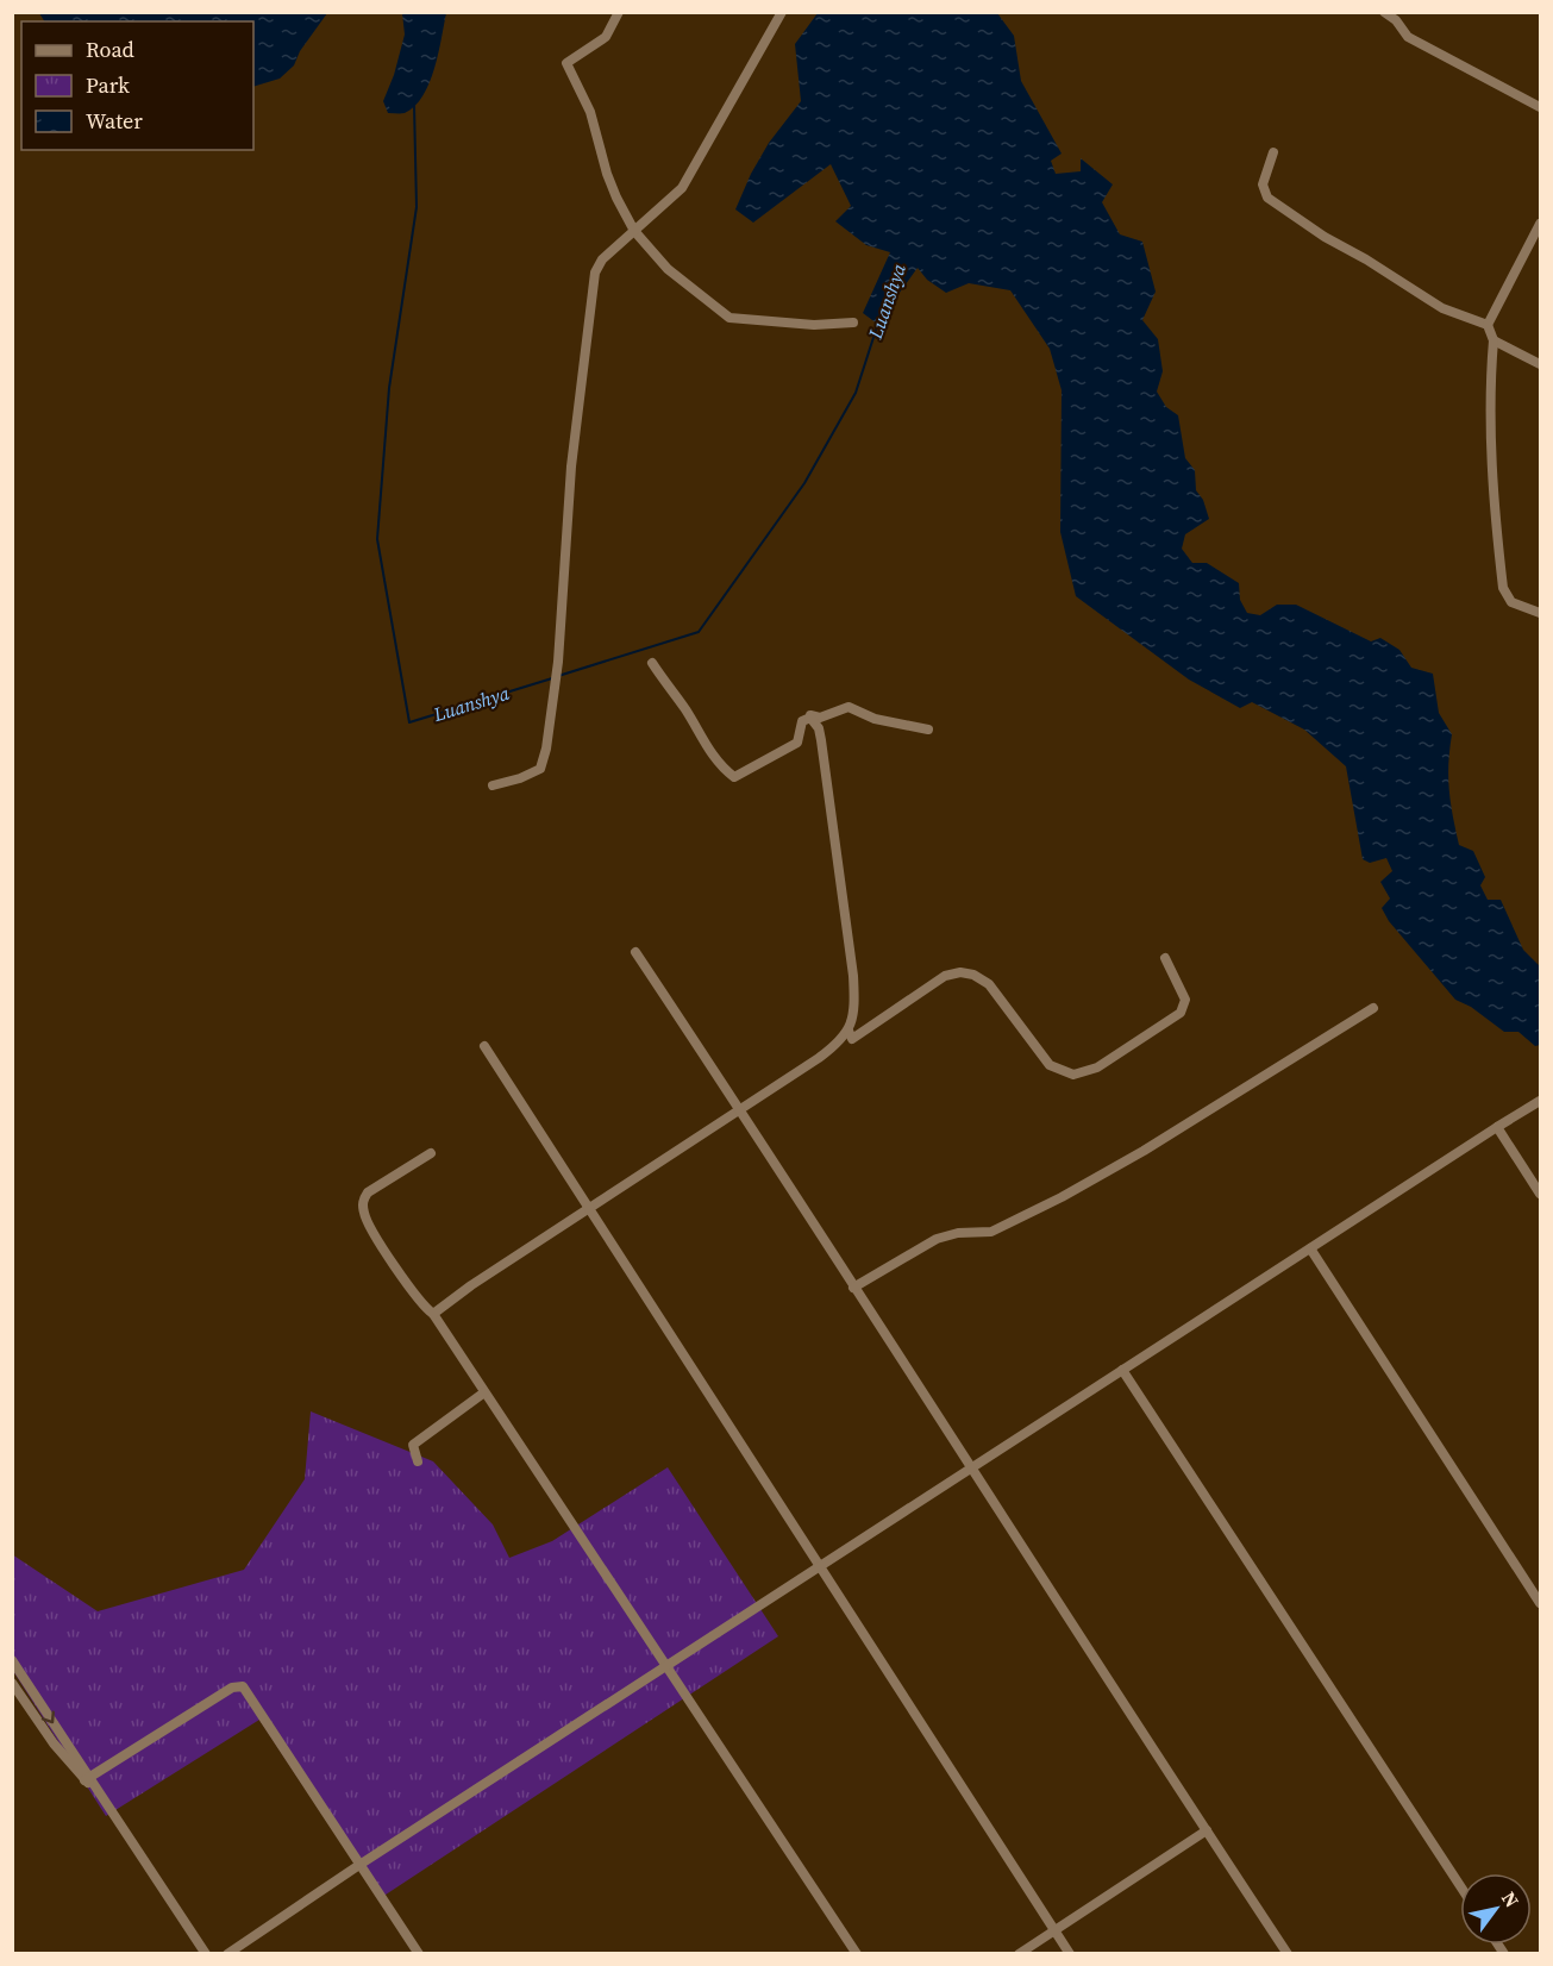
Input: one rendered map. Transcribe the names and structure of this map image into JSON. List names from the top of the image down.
{
  "water": ["Luanshya"],
  "legend": ["Road", "Park", "Water"],
  "north": "top right"
}
